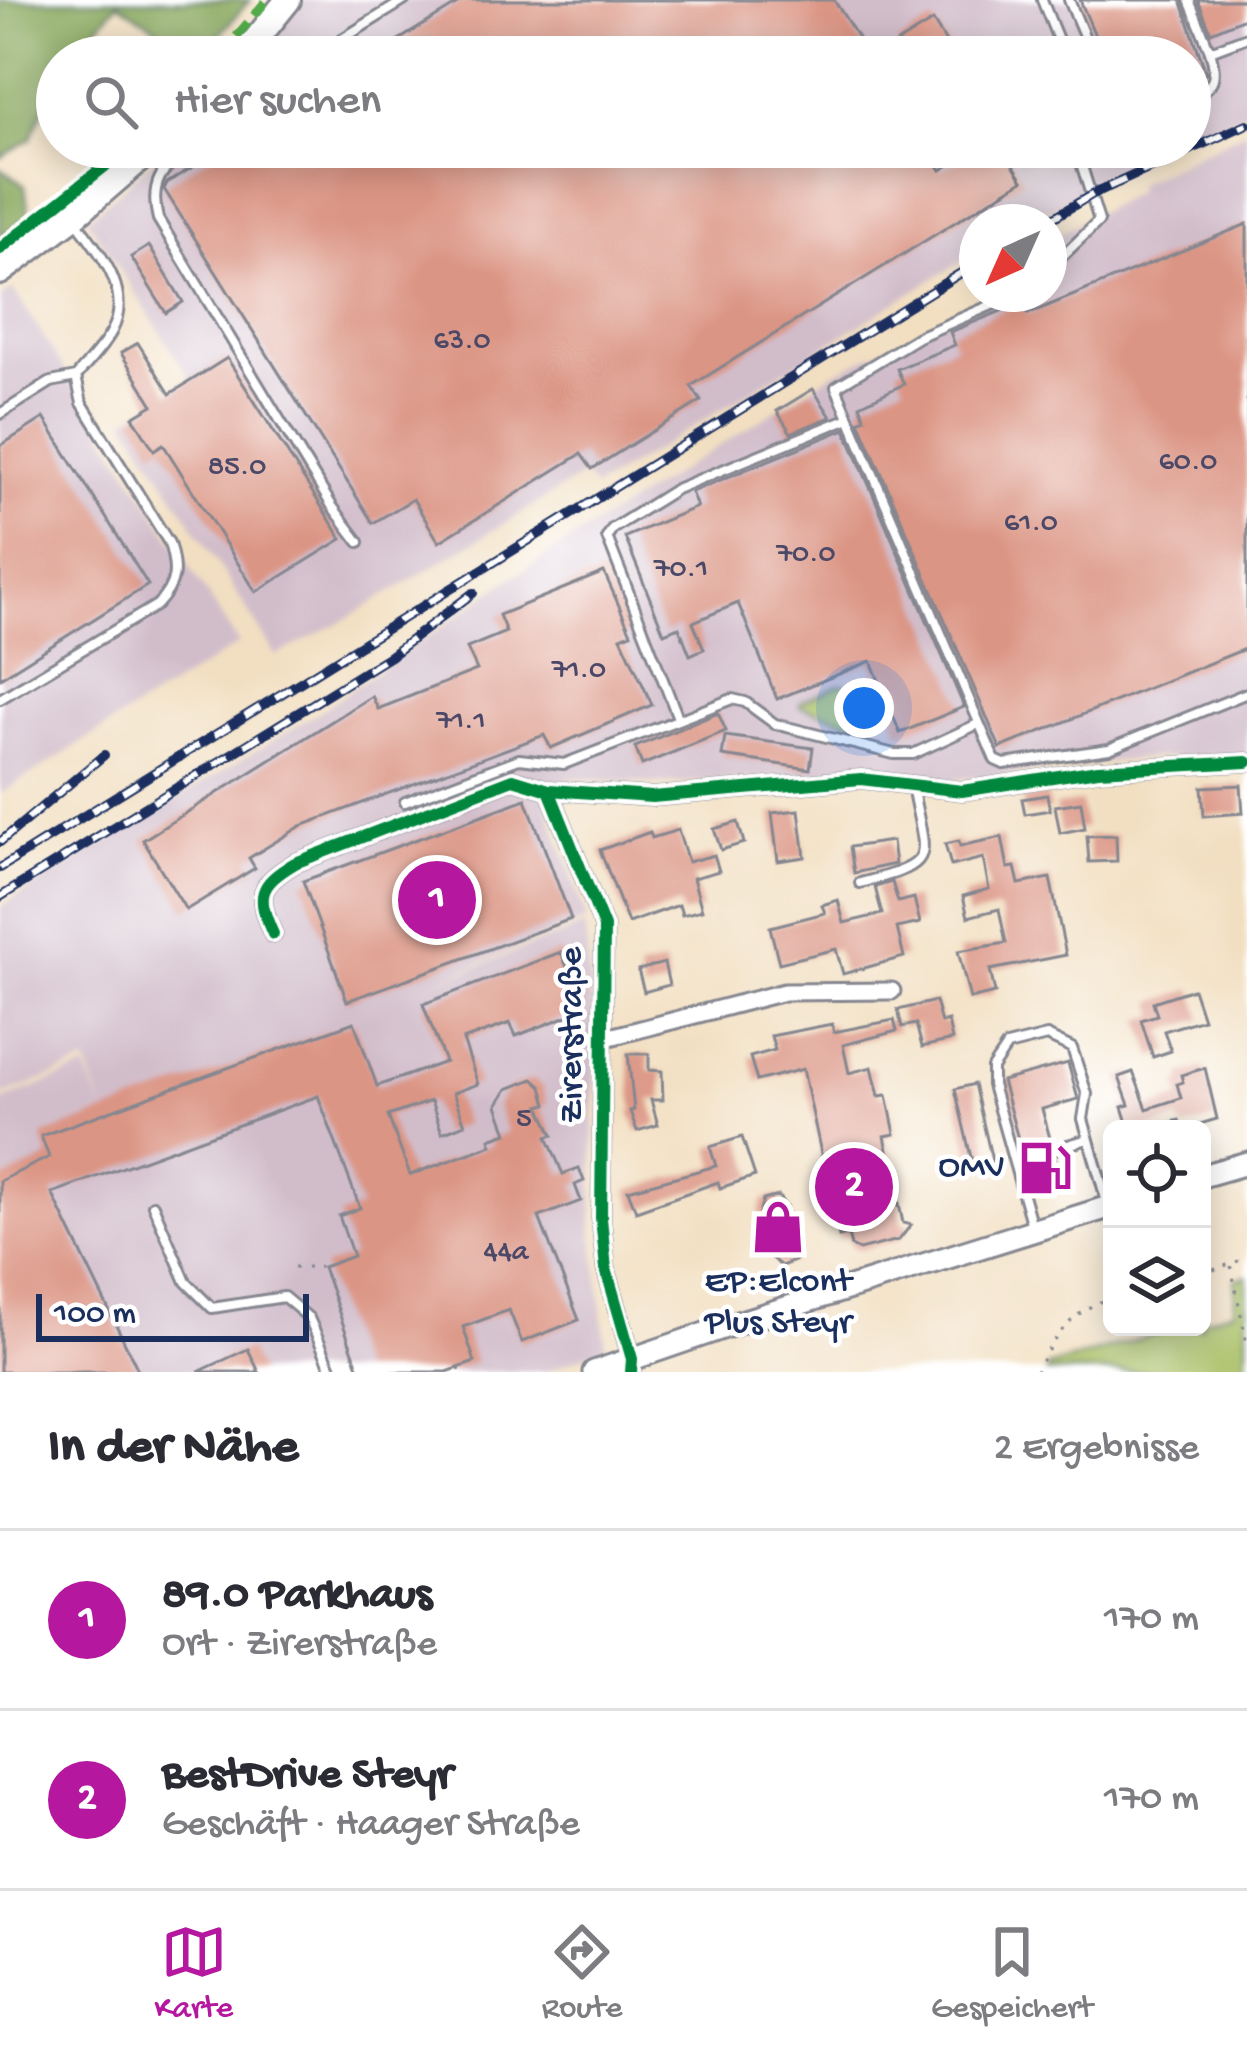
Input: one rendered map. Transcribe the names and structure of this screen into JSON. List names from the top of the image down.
{
  "streets": {
    "street": ["Zirerstraße"]
  },
  "places": {
    "fuel station": ["OMV"],
    "shop": ["EP:Elcont Plus Steyr"]
  },
  "house_numbers": [
    "63.0",
    "60.0",
    "85.0",
    "61.0",
    "70.0",
    "70.1",
    "71.0",
    "71.1",
    "5",
    "44a"
  ],
  "scale_bar": "100 m",
  "north": "bottom left",
  "page": {
    "search": "Hier suchen",
    "pins": ["1", "2"],
    "scale": "100 m",
    "heading": ["In der Nähe", "2 Ergebnisse"],
    "list": [
      {
        "mark": "1",
        "name": "89.0 Parkhaus",
        "note": "Ort · Zirerstraße",
        "value": "170 m"
      },
      {
        "mark": "2",
        "name": "BestDrive Steyr",
        "note": "Geschäft · Haager Straße",
        "value": "170 m"
      }
    ],
    "nav": ["Karte", "Route", "Gespeichert"]
  }
}
